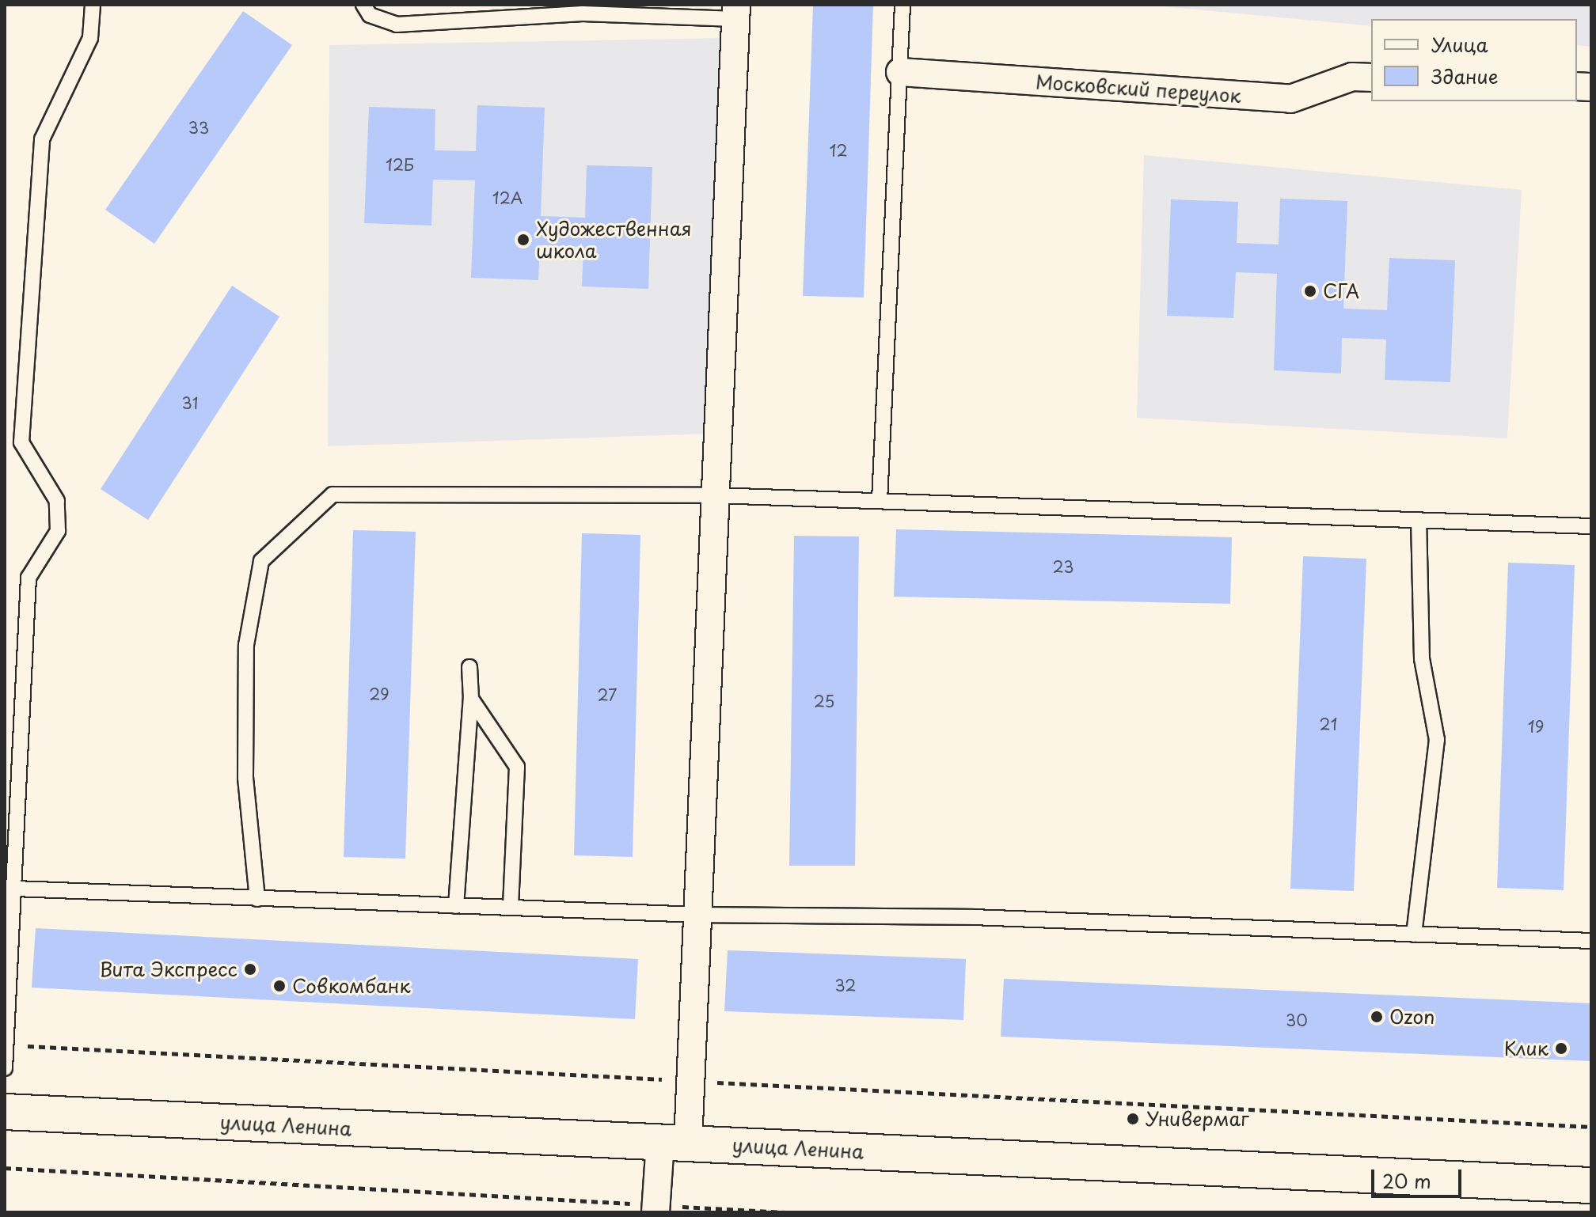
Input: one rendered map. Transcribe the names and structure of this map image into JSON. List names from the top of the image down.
{
  "streets": {
    "main road": ["улица Ленина"],
    "street": ["Московский переулок"]
  },
  "places": [
    "Художественная школа",
    "СГА",
    "Вита Экспресс",
    "Совкомбанк",
    "Ozon",
    "Клик",
    "Универмаг"
  ],
  "house_numbers": [
    "33",
    "12",
    "12Б",
    "12А",
    "31",
    "23",
    "29",
    "27",
    "25",
    "21",
    "19",
    "32",
    "30"
  ],
  "legend": ["Улица", "Здание"],
  "scale_bar": "20 m"
}
